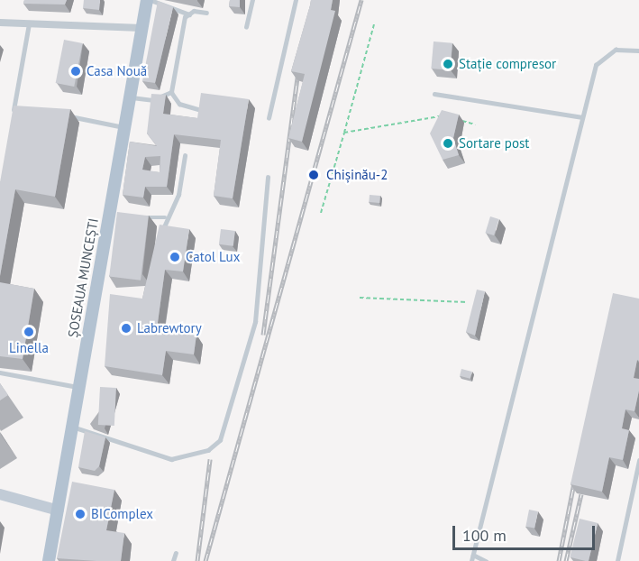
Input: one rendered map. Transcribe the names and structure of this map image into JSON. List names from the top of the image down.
{
  "streets": {
    "main road": ["ȘOSEAUA MUNCEȘTI"]
  },
  "places": [
    "Stație compresor",
    "Casa Nouă",
    "Sortare post",
    "Chișinău-2",
    "Catol Lux",
    "Labrewtory",
    "Linella",
    "BIComplex"
  ],
  "scale_bar": "100 m"
}
